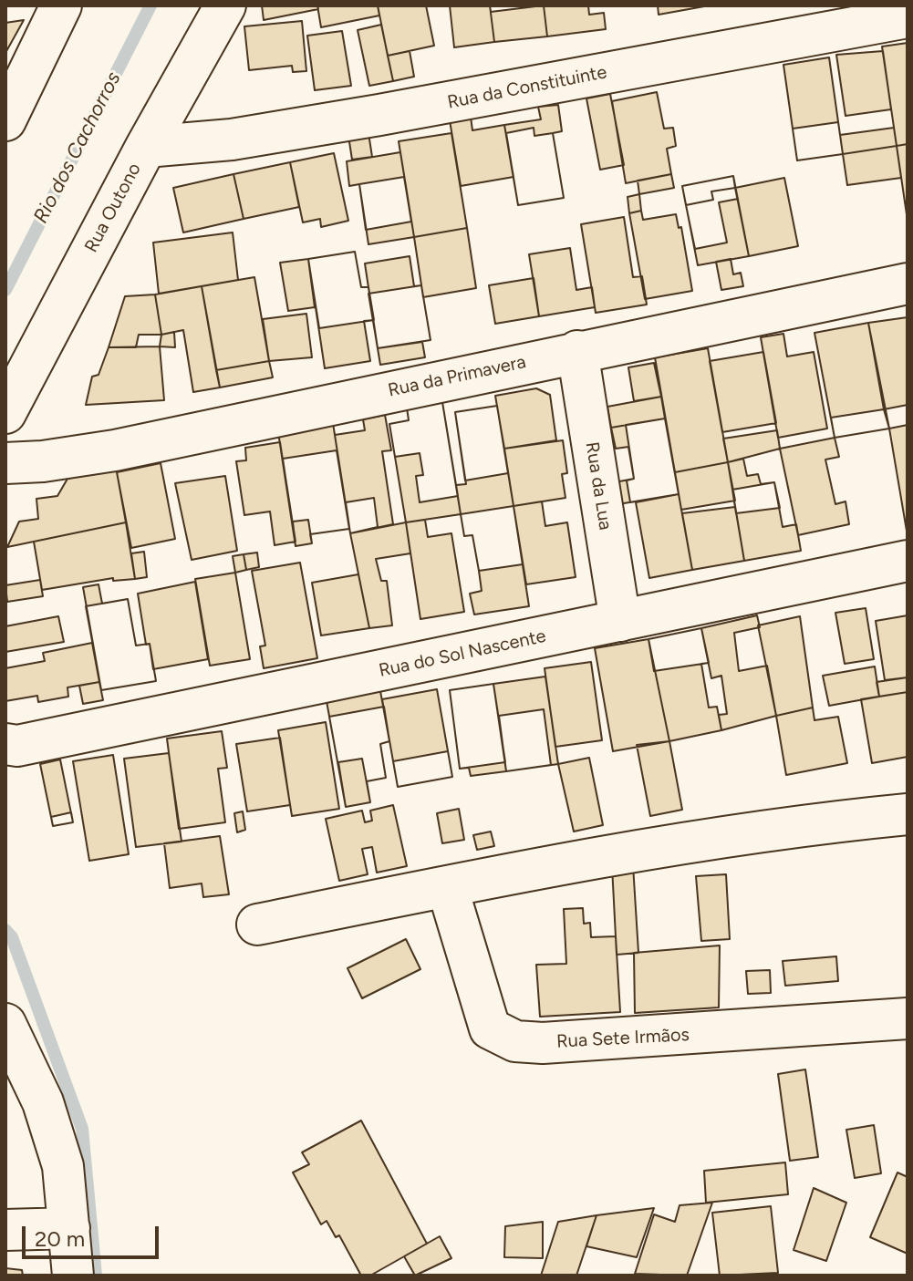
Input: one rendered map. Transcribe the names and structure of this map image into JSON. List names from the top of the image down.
{
  "streets": {
    "street": [
      "Rua da Constituinte",
      "Rua Outono",
      "Rua da Primavera",
      "Rua da Lua",
      "Rua do Sol Nascente",
      "Rua Sete Irmãos"
    ]
  },
  "crossings": [
    ["Rua da Constituinte", "Rua Outono"],
    ["Rua da Primavera", "Rua da Lua"],
    ["Rua da Lua", "Rua do Sol Nascente"]
  ],
  "water": ["Rio dos Cachorros"],
  "scale_bar": "20 m"
}
